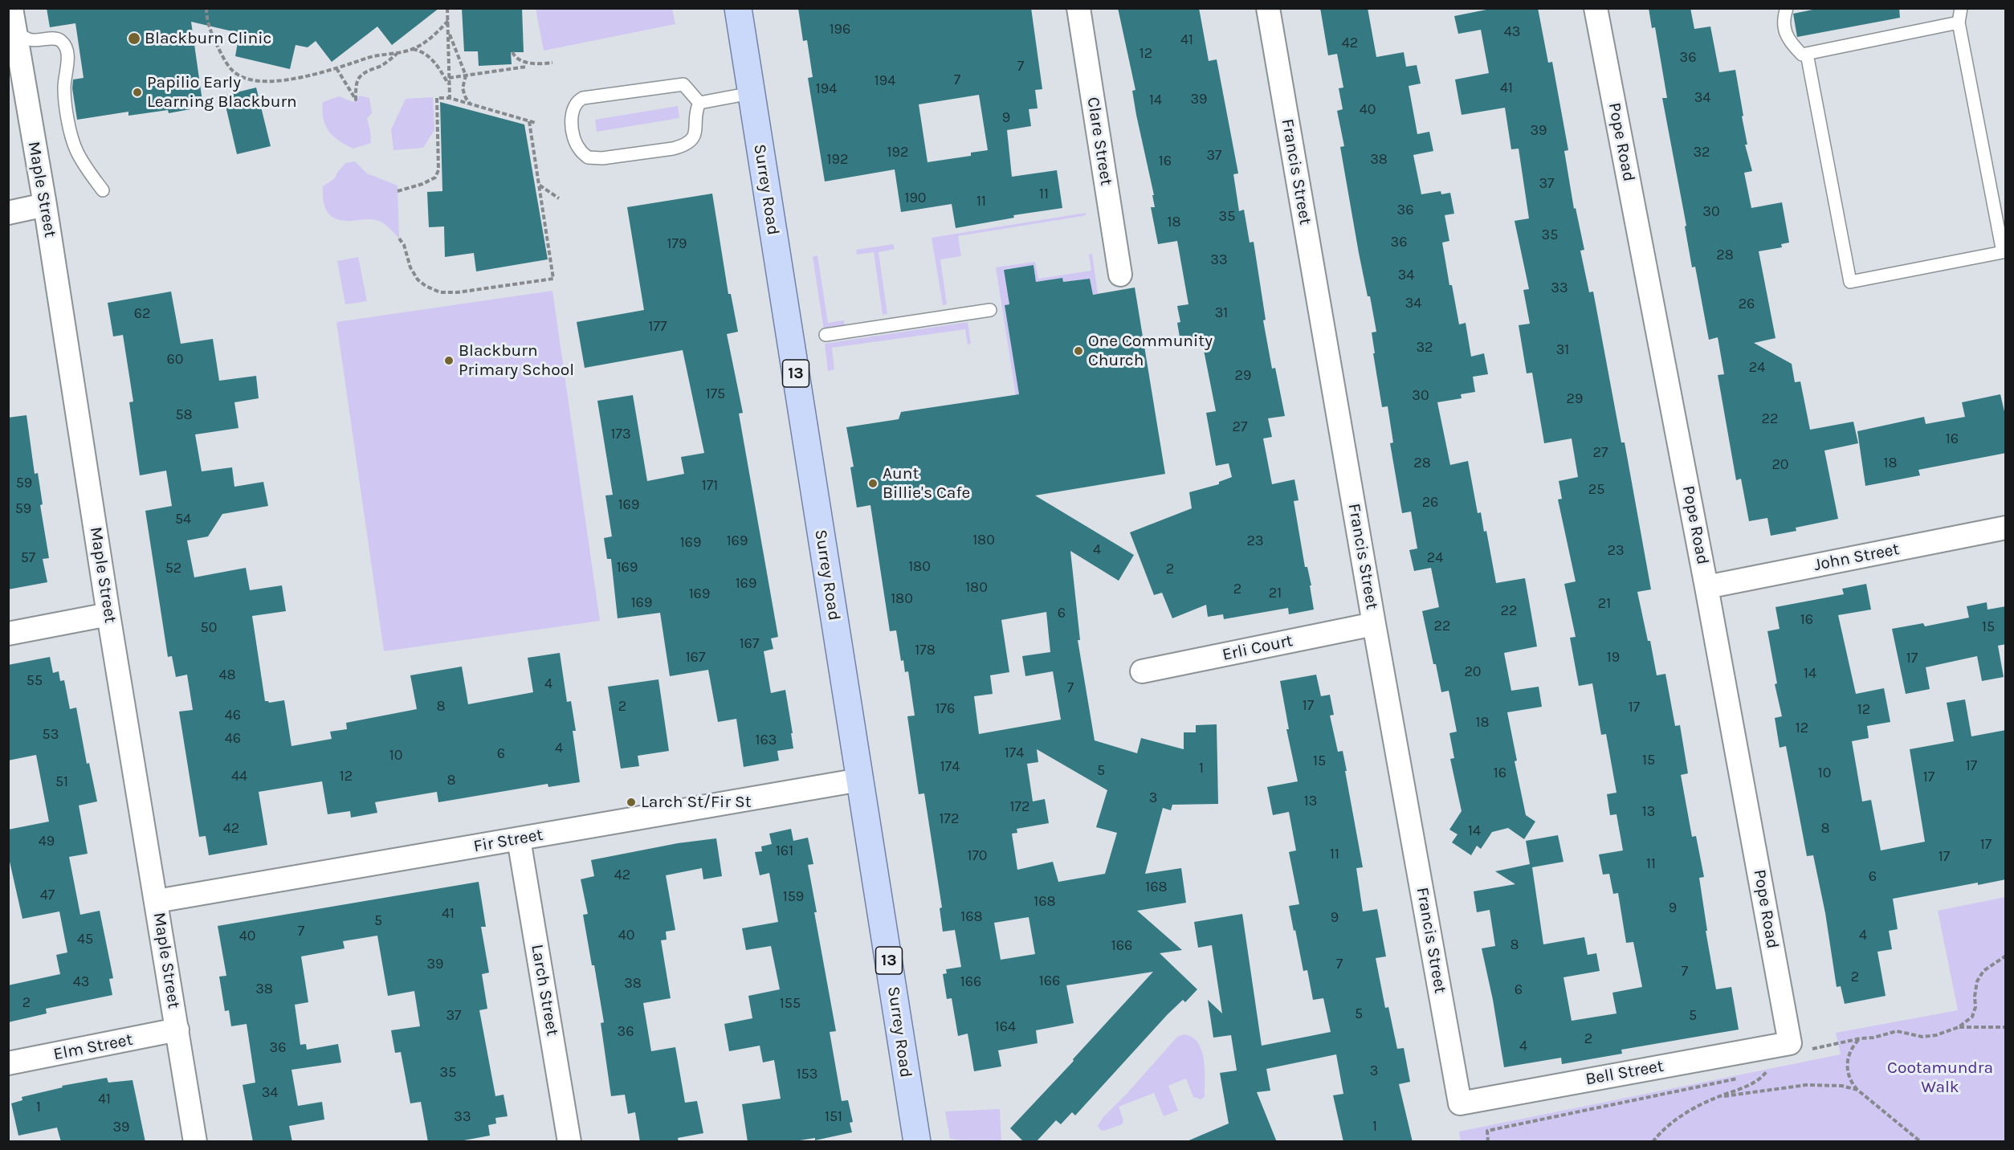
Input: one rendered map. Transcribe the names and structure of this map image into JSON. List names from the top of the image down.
{
  "streets": {
    "main road": ["Surrey Road", "13"],
    "street": [
      "Clare Street",
      "Pope Road",
      "Francis Street",
      "Maple Street",
      "John Street",
      "Erli Court",
      "Fir Street",
      "Larch Street",
      "Elm Street",
      "Bell Street"
    ]
  },
  "crossings": [
    ["Pope Road", "John Street"],
    ["Pope Road", "Bell Street"],
    ["Francis Street", "Erli Court"],
    ["Francis Street", "Bell Street"],
    ["Maple Street", "Fir Street"],
    ["Maple Street", "Elm Street"],
    ["Surrey Road", "Fir Street"],
    ["Fir Street", "Larch Street"]
  ],
  "parks": ["Cootamundra Walk"],
  "places": [
    "Blackburn Clinic",
    "Papilio Early Learning Blackburn",
    "One Community Church",
    "Blackburn Primary School",
    "Aunt Billie's Cafe",
    "Larch St/Fir St"
  ],
  "house_numbers": [
    "196",
    "43",
    "41",
    "42",
    "12",
    "36",
    "7",
    "7",
    "194",
    "41",
    "194",
    "34",
    "39",
    "14",
    "40",
    "9",
    "39",
    "192",
    "32",
    "37",
    "192",
    "38",
    "16",
    "37",
    "11",
    "190",
    "11",
    "36",
    "30",
    "35",
    "18",
    "35",
    "36",
    "179",
    "28",
    "33",
    "34",
    "33",
    "34",
    "26",
    "31",
    "62",
    "177",
    "32",
    "31",
    "60",
    "24",
    "29",
    "175",
    "30",
    "29",
    "58",
    "22",
    "27",
    "173",
    "16",
    "27",
    "28",
    "18",
    "20",
    "59",
    "171",
    "25",
    "26",
    "169",
    "59",
    "54",
    "180",
    "169",
    "23",
    "169",
    "4",
    "23",
    "57",
    "24",
    "180",
    "169",
    "52",
    "2",
    "169",
    "180",
    "2",
    "21",
    "169",
    "180",
    "169",
    "21",
    "22",
    "6",
    "16",
    "22",
    "15",
    "50",
    "167",
    "178",
    "167",
    "19",
    "17",
    "20",
    "14",
    "48",
    "55",
    "4",
    "7",
    "17",
    "8",
    "2",
    "17",
    "176",
    "12",
    "46",
    "18",
    "12",
    "53",
    "46",
    "163",
    "4",
    "174",
    "6",
    "10",
    "15",
    "15",
    "17",
    "174",
    "1",
    "5",
    "16",
    "10",
    "44",
    "12",
    "17",
    "8",
    "51",
    "3",
    "13",
    "172",
    "13",
    "172",
    "42",
    "8",
    "14",
    "49",
    "17",
    "161",
    "11",
    "170",
    "17",
    "11",
    "42",
    "6",
    "168",
    "47",
    "159",
    "168",
    "9",
    "41",
    "168",
    "9",
    "5",
    "7",
    "40",
    "4",
    "40",
    "45",
    "8",
    "166",
    "39",
    "7",
    "7",
    "2",
    "166",
    "43",
    "166",
    "38",
    "38",
    "6",
    "2",
    "155",
    "5",
    "37",
    "5",
    "164",
    "36",
    "2",
    "4",
    "36",
    "3",
    "35",
    "153",
    "34",
    "41",
    "1",
    "33",
    "151",
    "1",
    "39"
  ]
}
